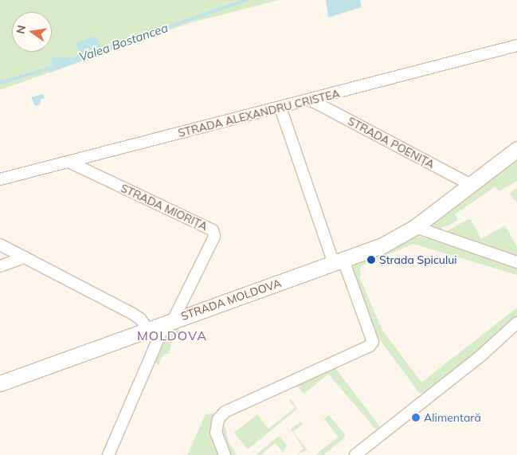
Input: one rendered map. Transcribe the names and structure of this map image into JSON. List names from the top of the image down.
{
  "streets": {
    "street": [
      "STRADA ALEXANDRU CRISTEA",
      "STRADA POENIȚA",
      "STRADA MIORIȚA",
      "STRADA MOLDOVA"
    ]
  },
  "crossings": [
    ["STRADA ALEXANDRU CRISTEA", "STRADA POENIȚA"],
    ["STRADA ALEXANDRU CRISTEA", "STRADA MIORIȚA"],
    ["STRADA POENIȚA", "STRADA MOLDOVA"],
    ["STRADA MIORIȚA", "STRADA MOLDOVA"]
  ],
  "districts": ["MOLDOVA"],
  "water": ["Valea Bostancea"],
  "places": ["Strada Spicului", "Alimentară"],
  "north": "left"
}
